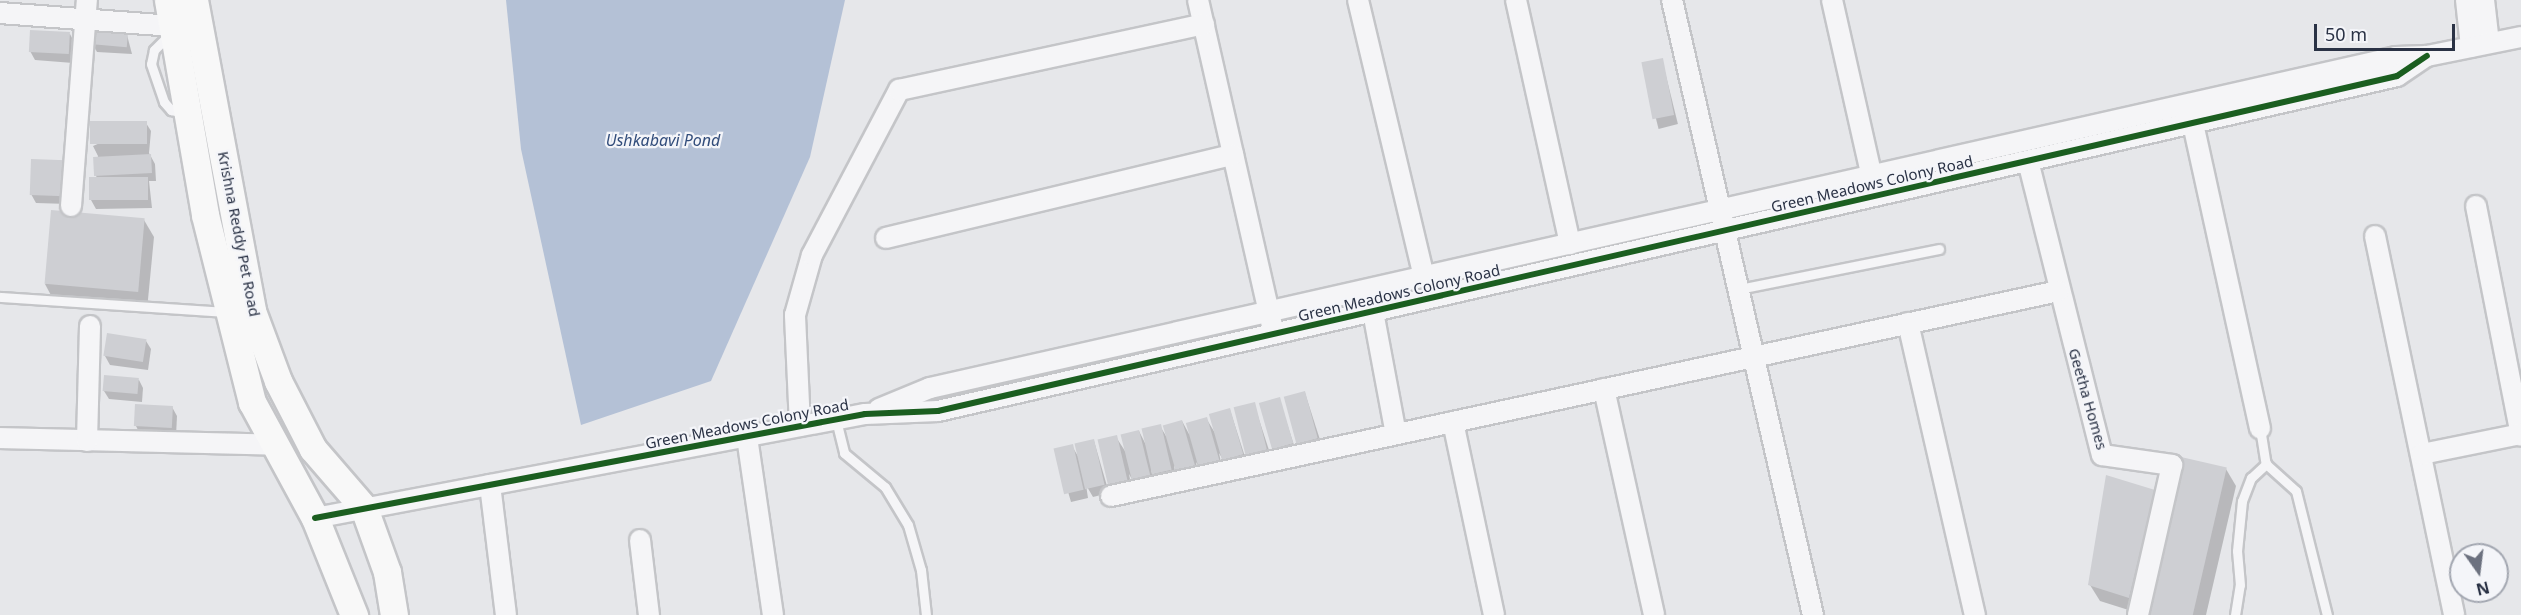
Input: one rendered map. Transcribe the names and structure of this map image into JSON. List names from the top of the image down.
{
  "streets": {
    "main road": ["Krishna Reddy Pet Road"],
    "street": ["Green Meadows Colony Road", "Geetha Homes"]
  },
  "crossings": [
    ["Green Meadows Colony Road", "Krishna Reddy Pet Road"],
    ["Green Meadows Colony Road", "Geetha Homes"]
  ],
  "water": ["Ushkabavi Pond"],
  "scale_bar": "50 m",
  "north": "bottom"
}
